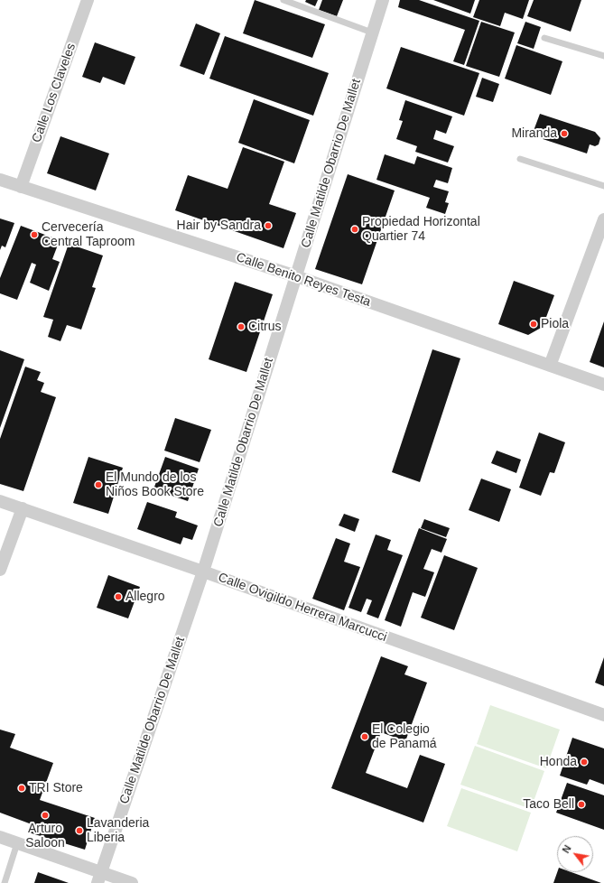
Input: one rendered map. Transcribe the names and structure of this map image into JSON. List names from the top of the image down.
{
  "streets": {
    "street": [
      "Calle Los Claveles",
      "Calle Matilde Obarrio De Mallet",
      "Calle Benito Reyes Testa",
      "Calle Ovigildo Herrera Marcucci"
    ]
  },
  "crossings": [
    ["Calle Los Claveles", "Calle Benito Reyes Testa"],
    ["Calle Matilde Obarrio De Mallet", "Calle Benito Reyes Testa"],
    ["Calle Matilde Obarrio De Mallet", "Calle Ovigildo Herrera Marcucci"]
  ],
  "places": [
    "Miranda",
    "Hair by Sandra",
    "Propiedad Horizontal Quartier 74",
    "Cervecería Central Taproom",
    "Piola",
    "Citrus",
    "El Mundo de los Niños Book Store",
    "Allegro",
    "El Colegio de Panamá",
    "Honda",
    "TRI Store",
    "Taco Bell",
    "Arturo Saloon",
    "Lavanderia Liberia"
  ],
  "north": "top left"
}
